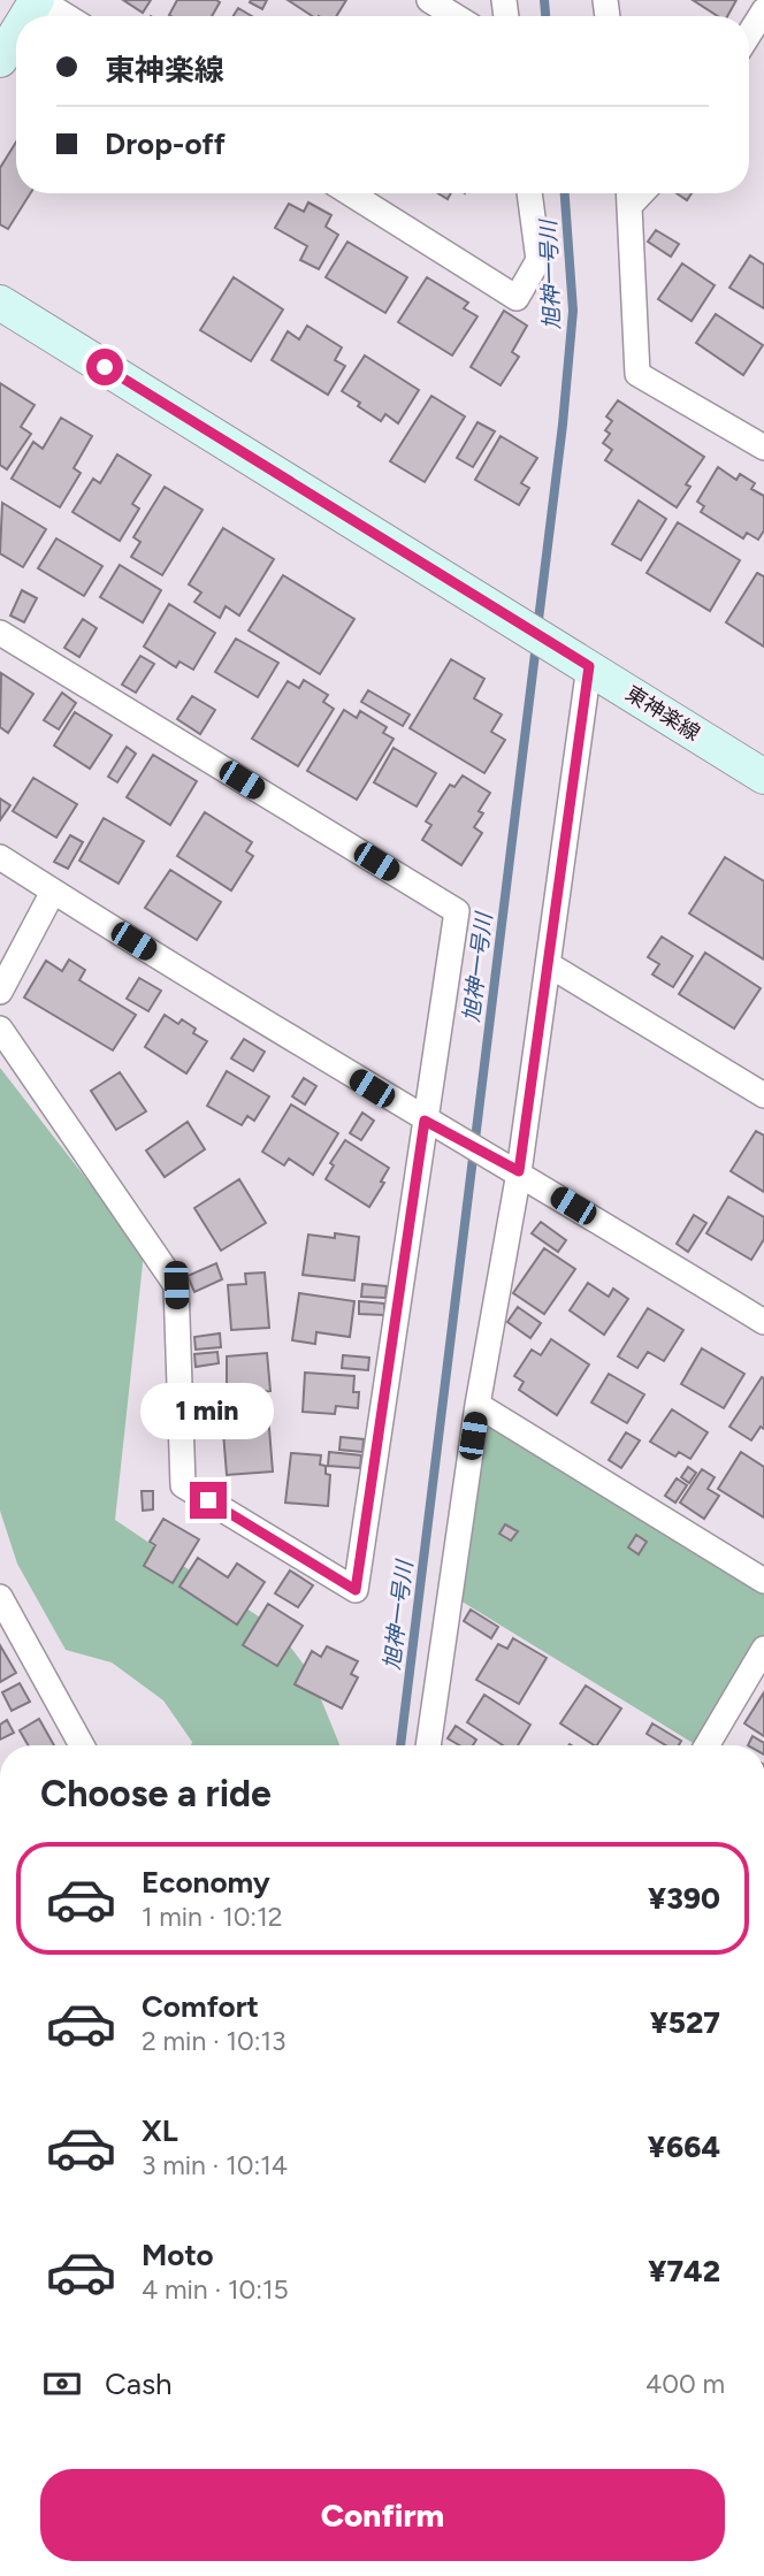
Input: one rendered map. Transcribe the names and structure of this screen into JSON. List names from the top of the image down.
{
  "streets": {
    "main road": ["東神楽線"]
  },
  "water": ["旭神一号川"],
  "page": {
    "banner": ["東神楽線", "Drop-off"],
    "bubble": "1 min",
    "heading": "Choose a ride",
    "list": [
      {
        "name": "Economy",
        "note": "1 min · 10:12",
        "value": "¥390"
      },
      {
        "name": "Comfort",
        "note": "2 min · 10:13",
        "value": "¥527"
      },
      {
        "name": "XL",
        "note": "3 min · 10:14",
        "value": "¥664"
      },
      {
        "name": "Moto",
        "note": "4 min · 10:15",
        "value": "¥742"
      }
    ],
    "pay": ["Cash", "400 m"],
    "buttons": "Confirm"
  }
}
